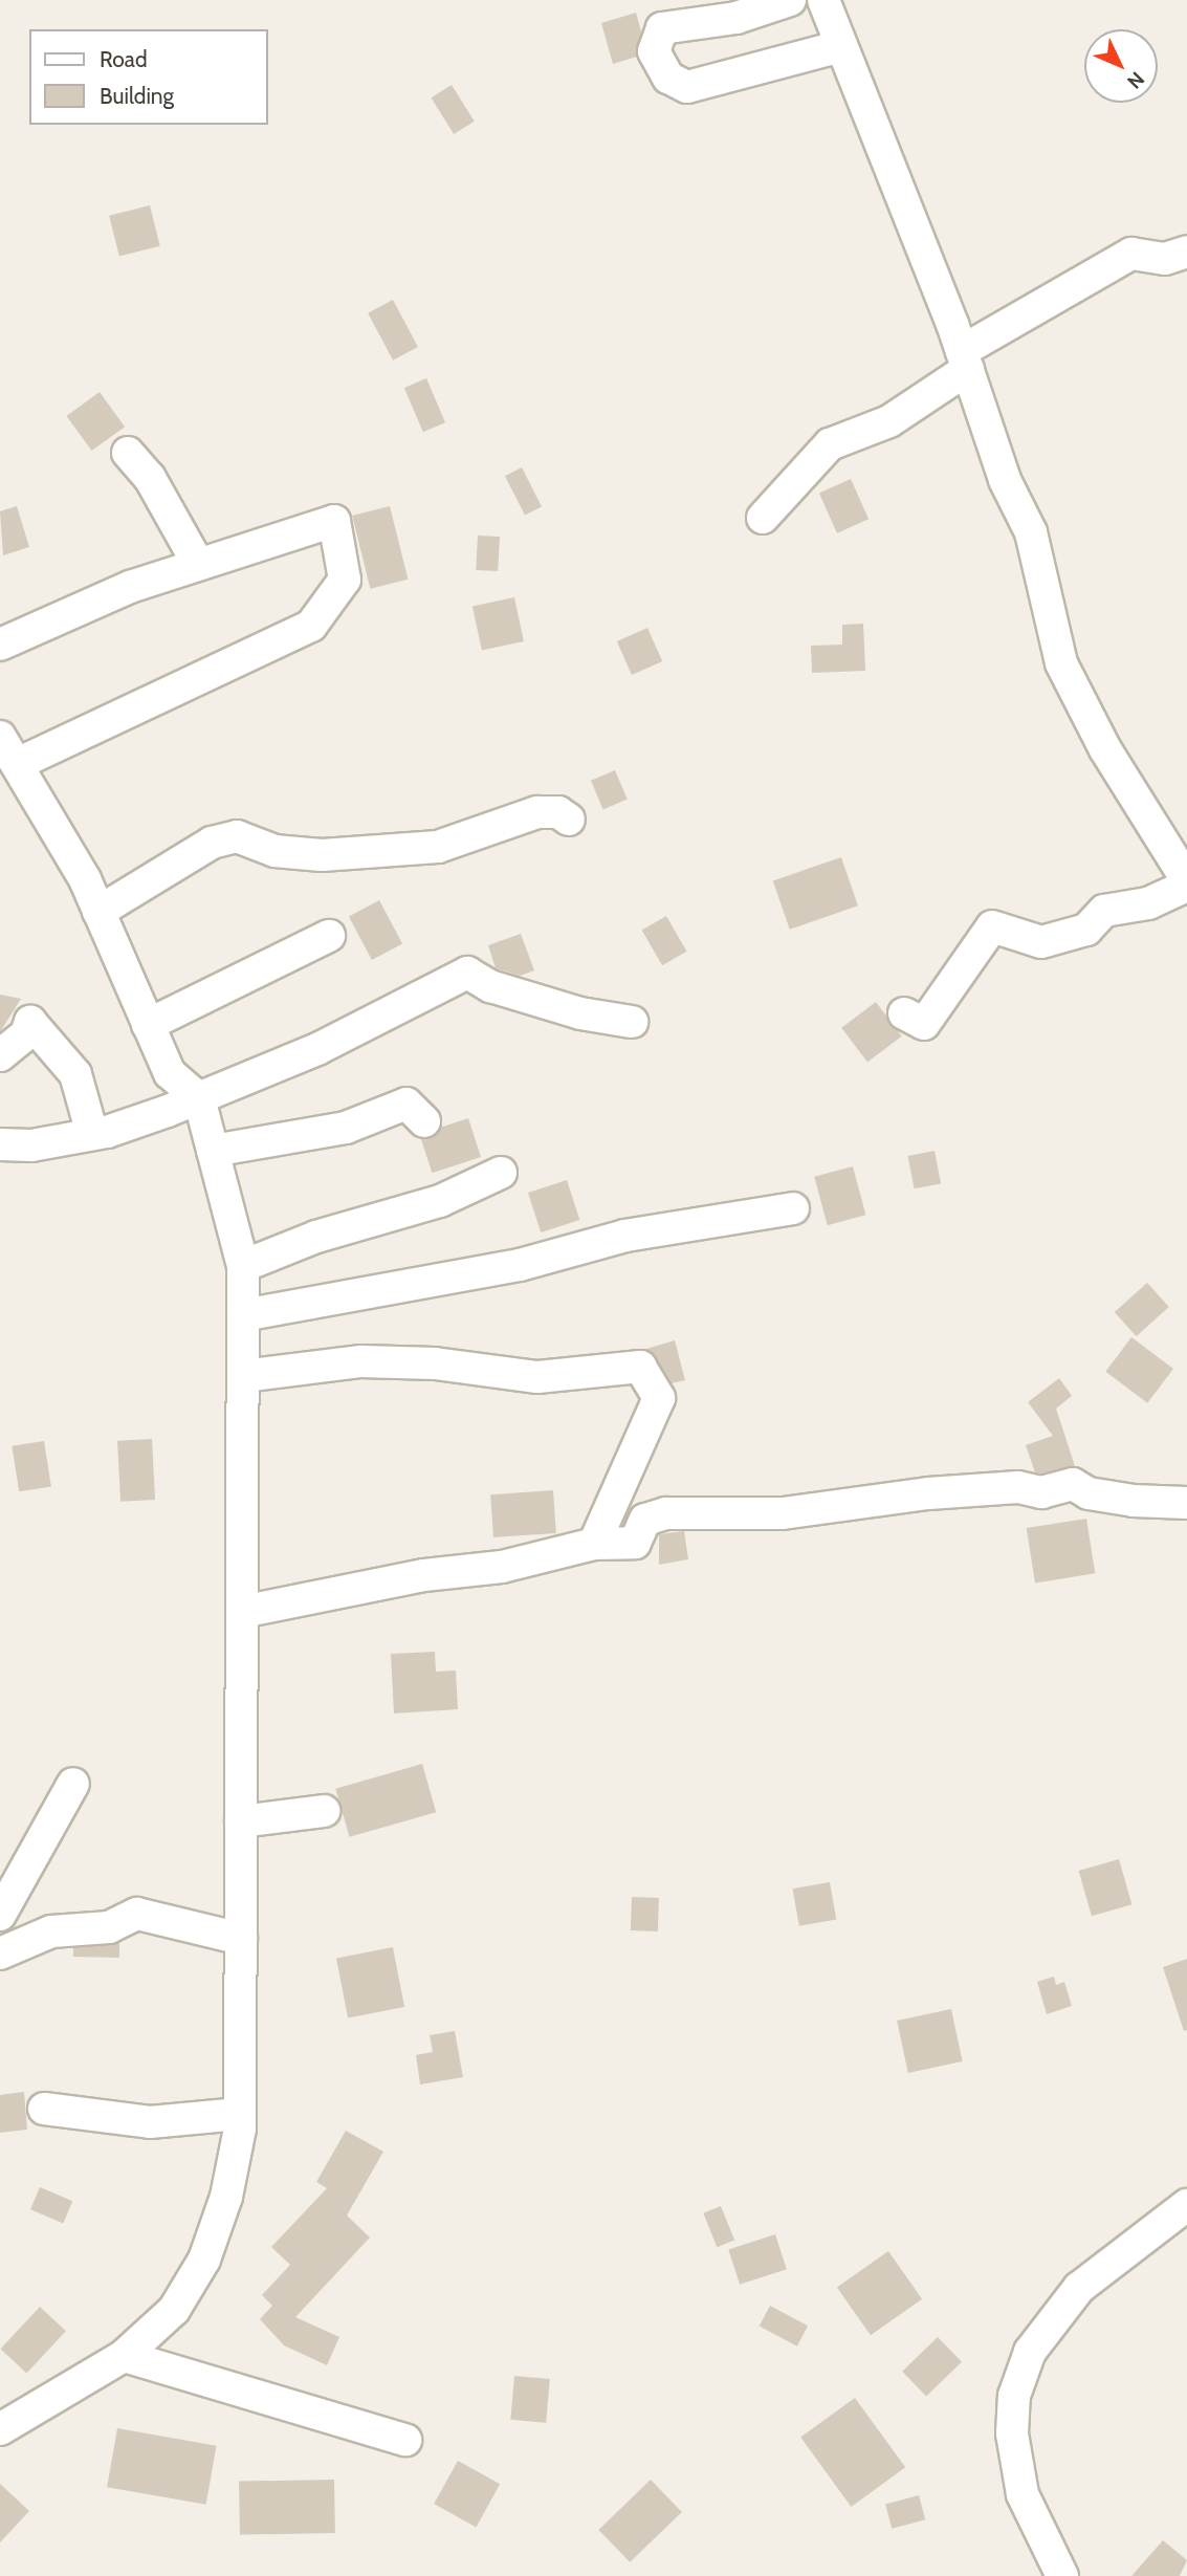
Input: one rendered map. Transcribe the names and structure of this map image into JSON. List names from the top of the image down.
{
  "legend": ["Road", "Building"],
  "north": "bottom right"
}
